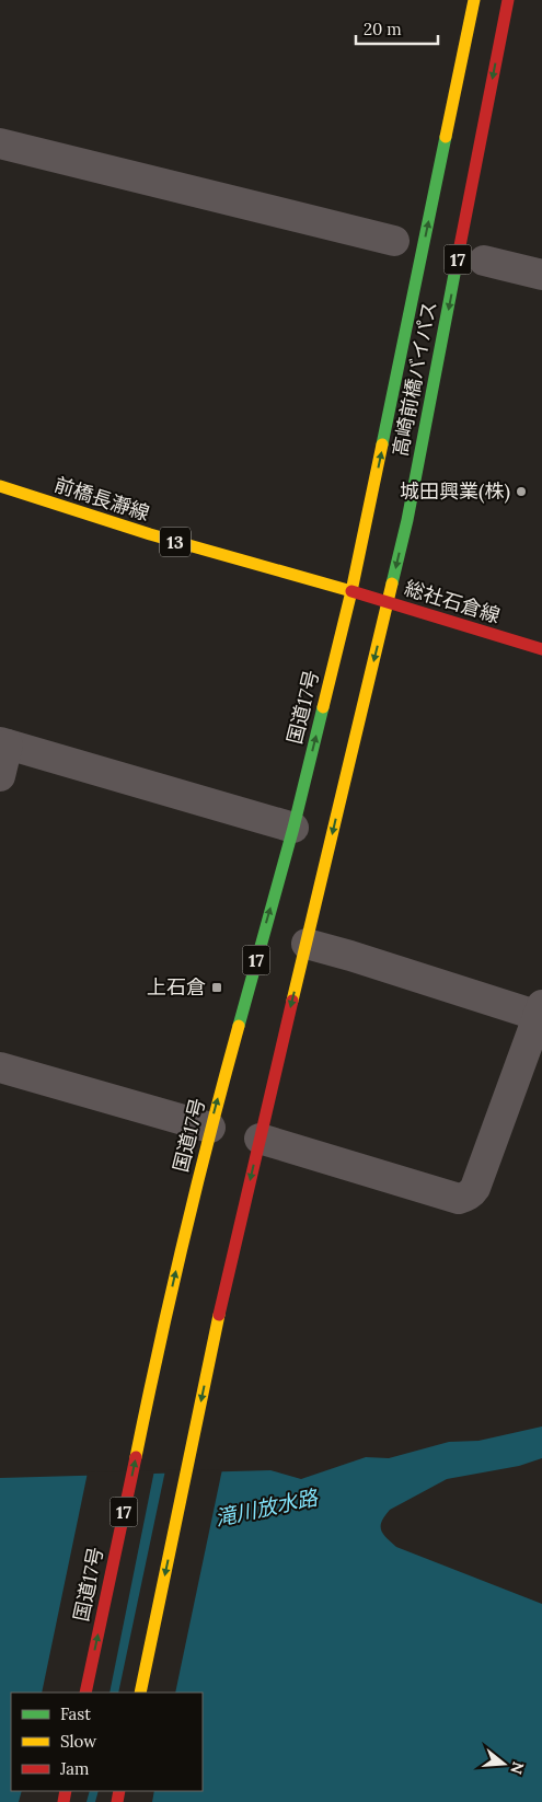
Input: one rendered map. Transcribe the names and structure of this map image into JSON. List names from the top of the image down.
{
  "streets": {
    "main road": [
      "17",
      "高崎前橋バイパス",
      "前橋長瀞線",
      "13",
      "総社石倉線",
      "国道17号"
    ]
  },
  "crossings": [
    ["17", "高崎前橋バイパス"],
    ["17", "総社石倉線"],
    ["高崎前橋バイパス", "前橋長瀞線"],
    ["高崎前橋バイパス", "総社石倉線"],
    ["高崎前橋バイパス", "国道17号"],
    ["前橋長瀞線", "総社石倉線"],
    ["前橋長瀞線", "国道17号"],
    ["総社石倉線", "国道17号"]
  ],
  "water": ["滝川放水路"],
  "places": {
    "other": ["城田興業(株)"],
    "transit": ["上石倉"]
  },
  "legend": ["Fast", "Slow", "Jam"],
  "scale_bar": "20 m",
  "north": "right"
}
